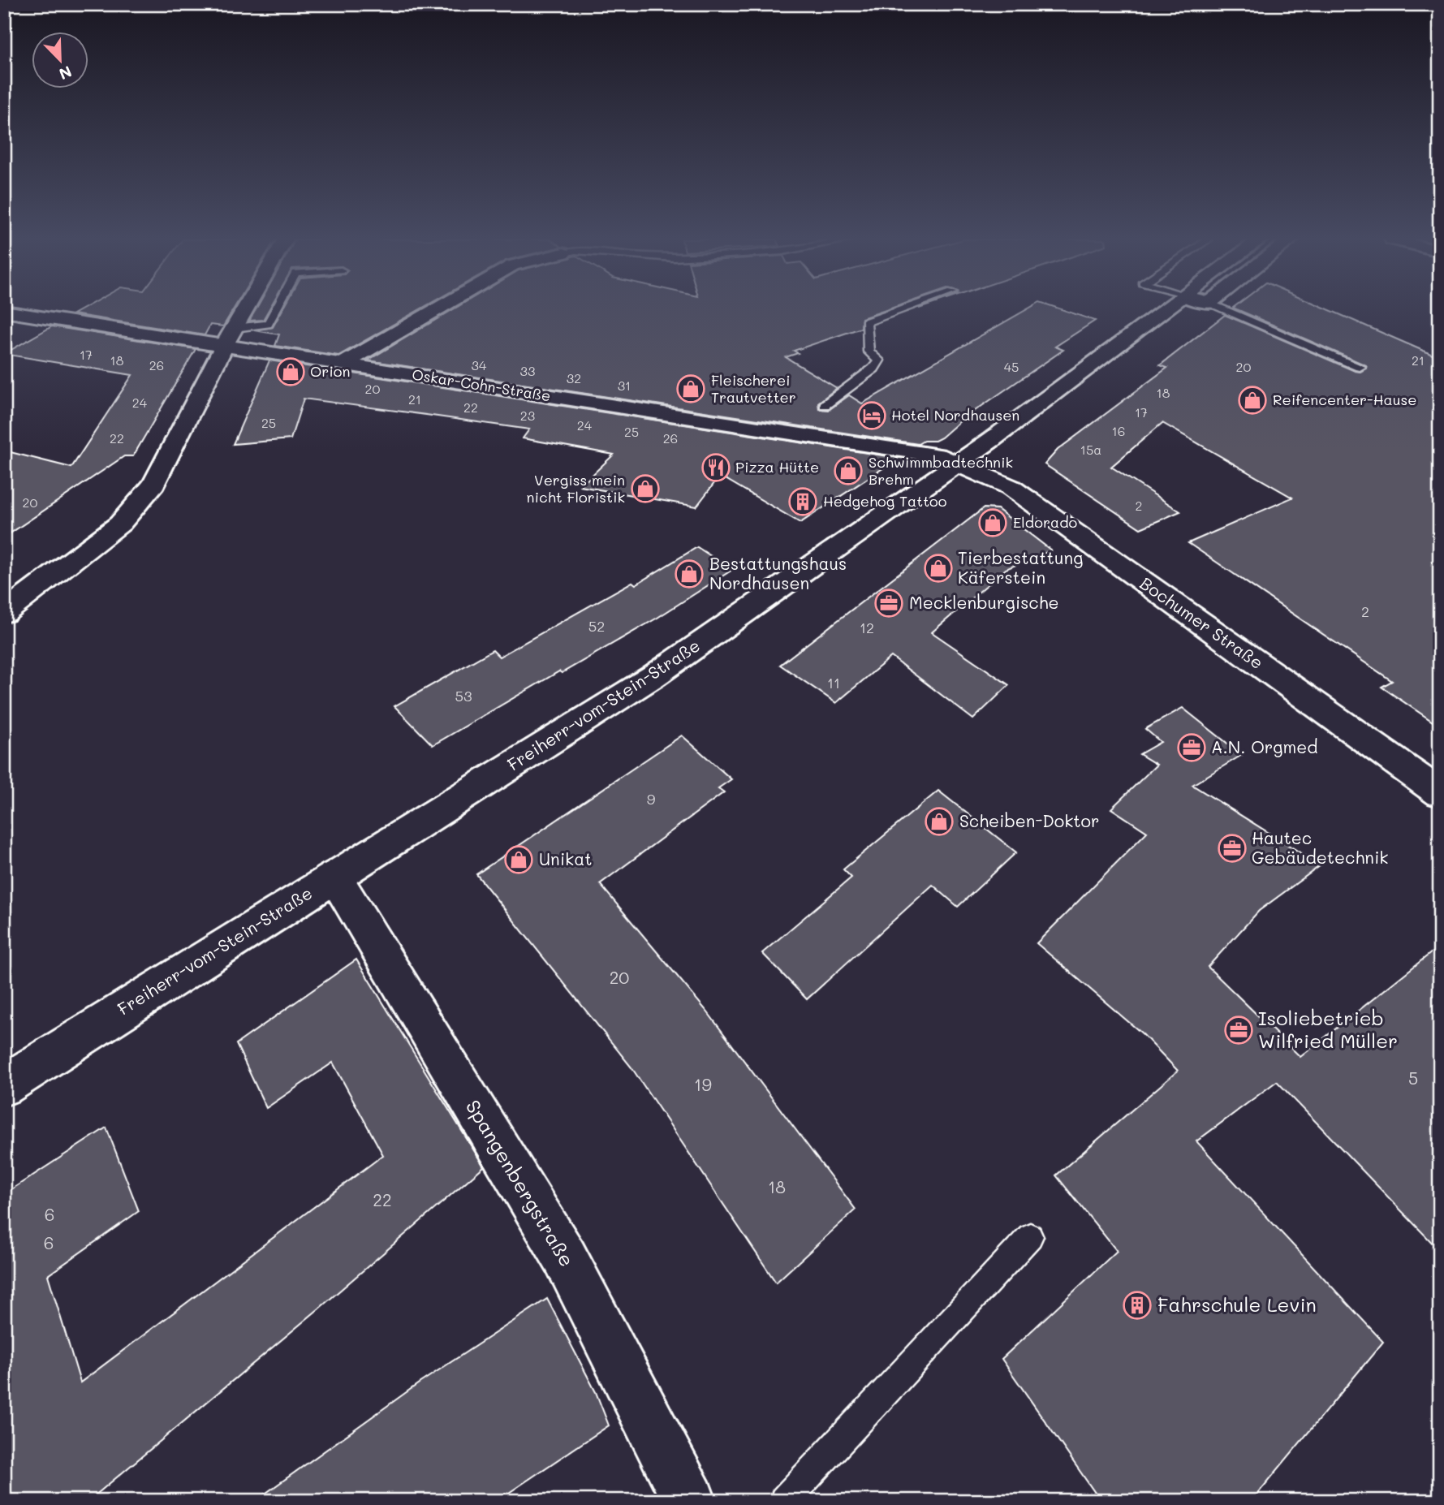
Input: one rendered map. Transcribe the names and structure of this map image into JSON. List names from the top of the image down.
{
  "streets": {
    "street": [
      "Oskar-Cohn-Straße",
      "Bochumer Straße",
      "Freiherr-vom-Stein-Straße",
      "Spangenbergstraße"
    ]
  },
  "crossings": [
    ["Oskar-Cohn-Straße", "Bochumer Straße"],
    ["Oskar-Cohn-Straße", "Freiherr-vom-Stein-Straße"],
    ["Bochumer Straße", "Freiherr-vom-Stein-Straße"],
    ["Freiherr-vom-Stein-Straße", "Spangenbergstraße"]
  ],
  "places": {
    "shop": [
      "Orion",
      "Fleischerei Trautvetter",
      "Reifencenter-Hause",
      "Schwimmbadtechnik Brehm",
      "Vergiss mein nicht Floristik",
      "Eldorado",
      "Tierbestattung Käferstein",
      "Bestattungshaus Nordhausen",
      "Scheiben-Doktor",
      "Unikat"
    ],
    "hotel": ["Hotel Nordhausen"],
    "restaurant": ["Pizza Hütte"],
    "building": ["Hedgehog Tattoo", "Fahrschule Levin"],
    "office": [
      "Mecklenburgische",
      "A.N. Orgmed",
      "Hautec Gebäudetechnik",
      "Isoliebetrieb Wilfried Müller"
    ]
  },
  "house_numbers": [
    "17",
    "18",
    "21",
    "26",
    "34",
    "45",
    "20",
    "33",
    "32",
    "31",
    "20",
    "18",
    "21",
    "24",
    "22",
    "17",
    "23",
    "25",
    "24",
    "16",
    "25",
    "22",
    "26",
    "15a",
    "20",
    "2",
    "2",
    "52",
    "12",
    "11",
    "53",
    "9",
    "20",
    "5",
    "19",
    "18",
    "22",
    "6",
    "6"
  ],
  "north": "bottom right"
}
